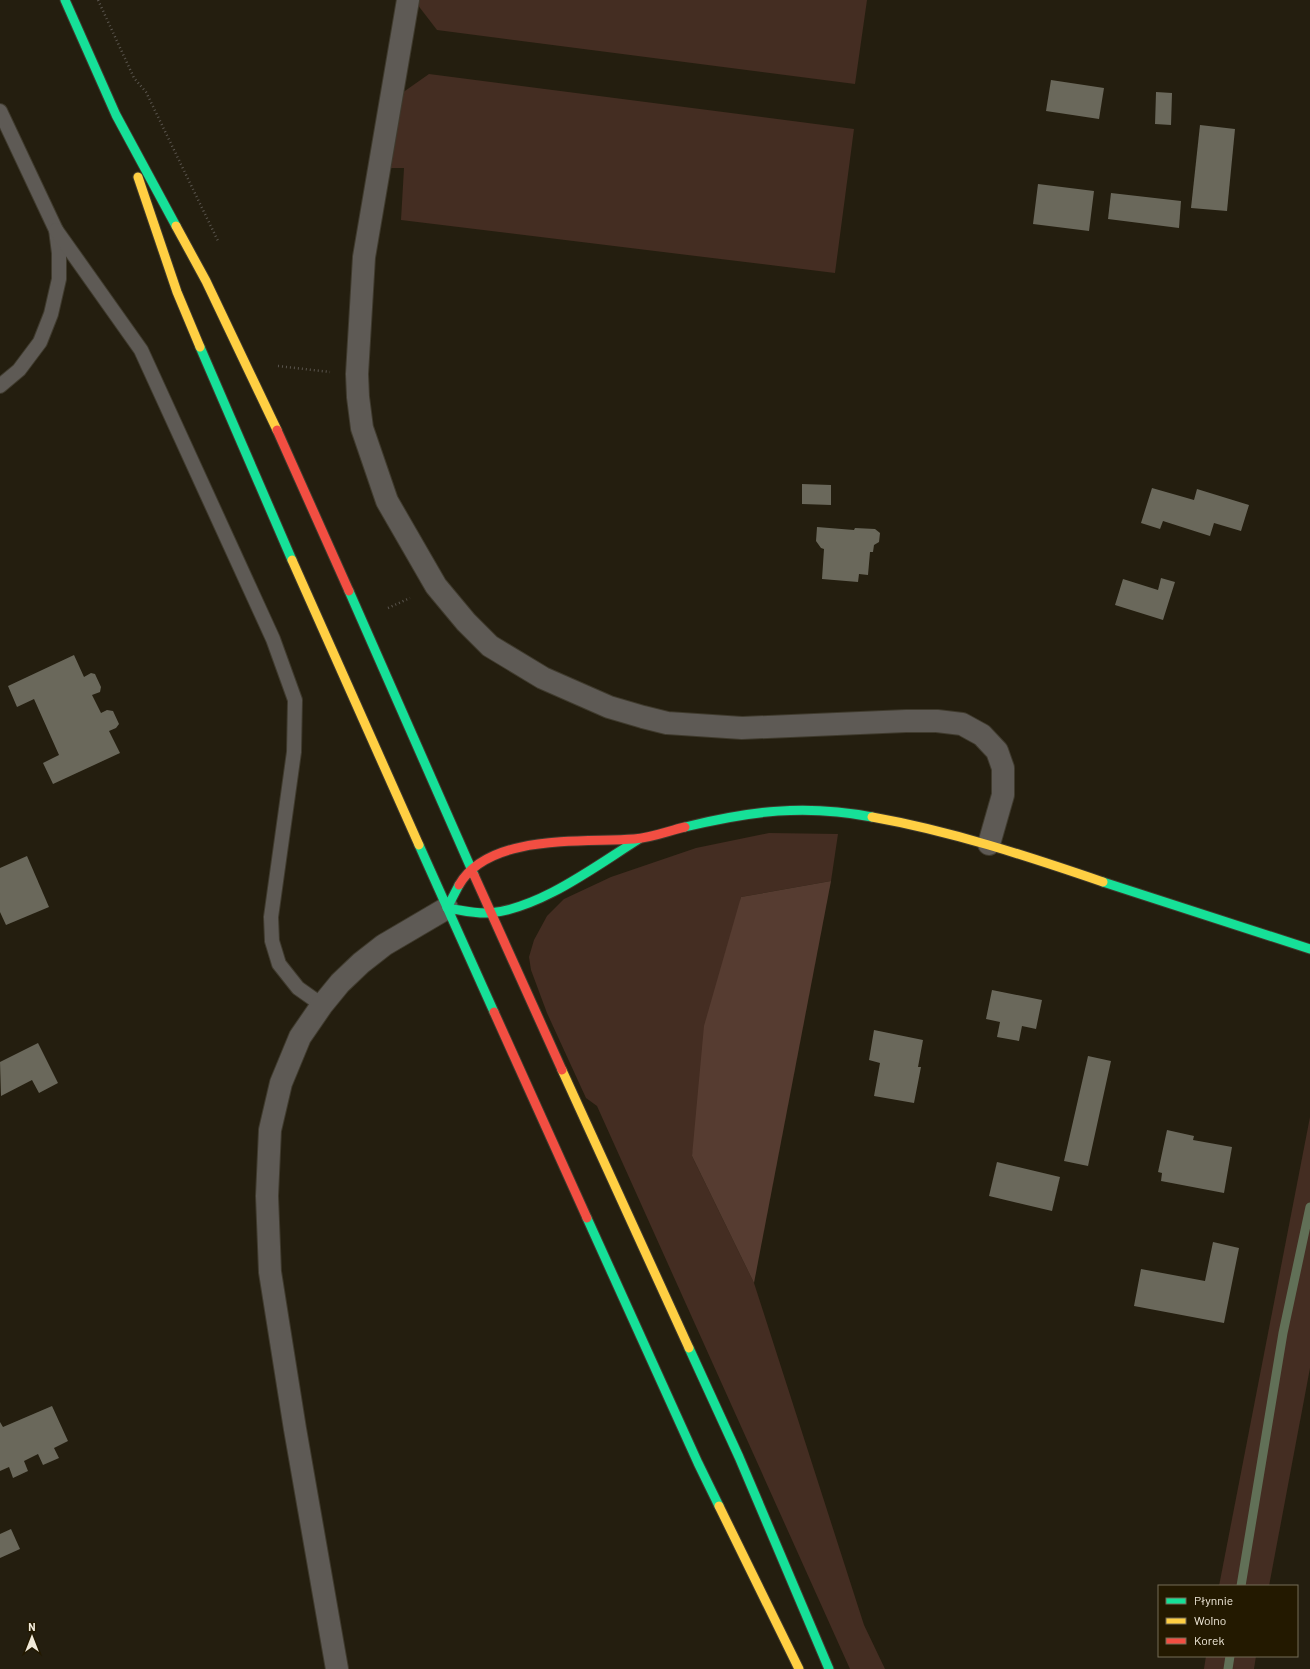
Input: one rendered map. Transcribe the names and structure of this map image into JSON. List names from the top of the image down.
{
  "legend": ["Płynnie", "Wolno", "Korek"],
  "north": "top"
}
